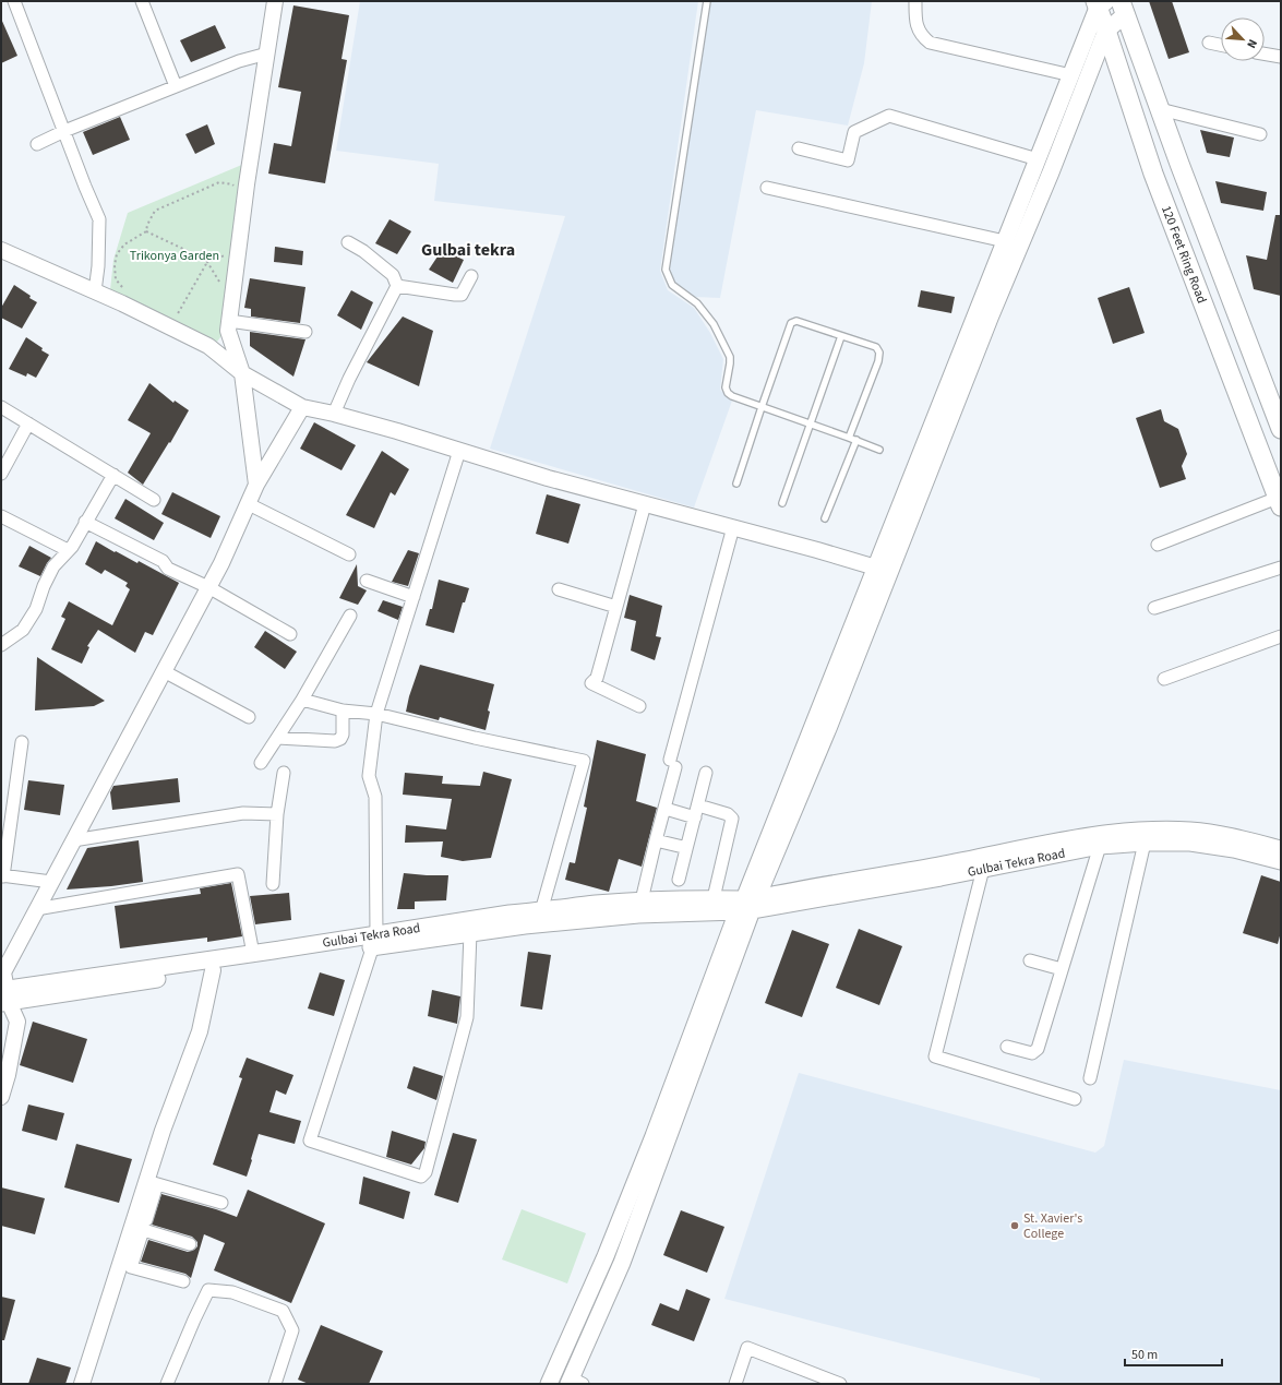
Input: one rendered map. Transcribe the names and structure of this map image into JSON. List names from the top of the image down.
{
  "streets": {
    "main road": ["120 Feet Ring Road", "Gulbai Tekra Road"]
  },
  "districts": ["Gulbai tekra"],
  "parks": ["Trikonya Garden"],
  "places": ["St. Xavier's College"],
  "scale_bar": "50 m",
  "north": "bottom right"
}
